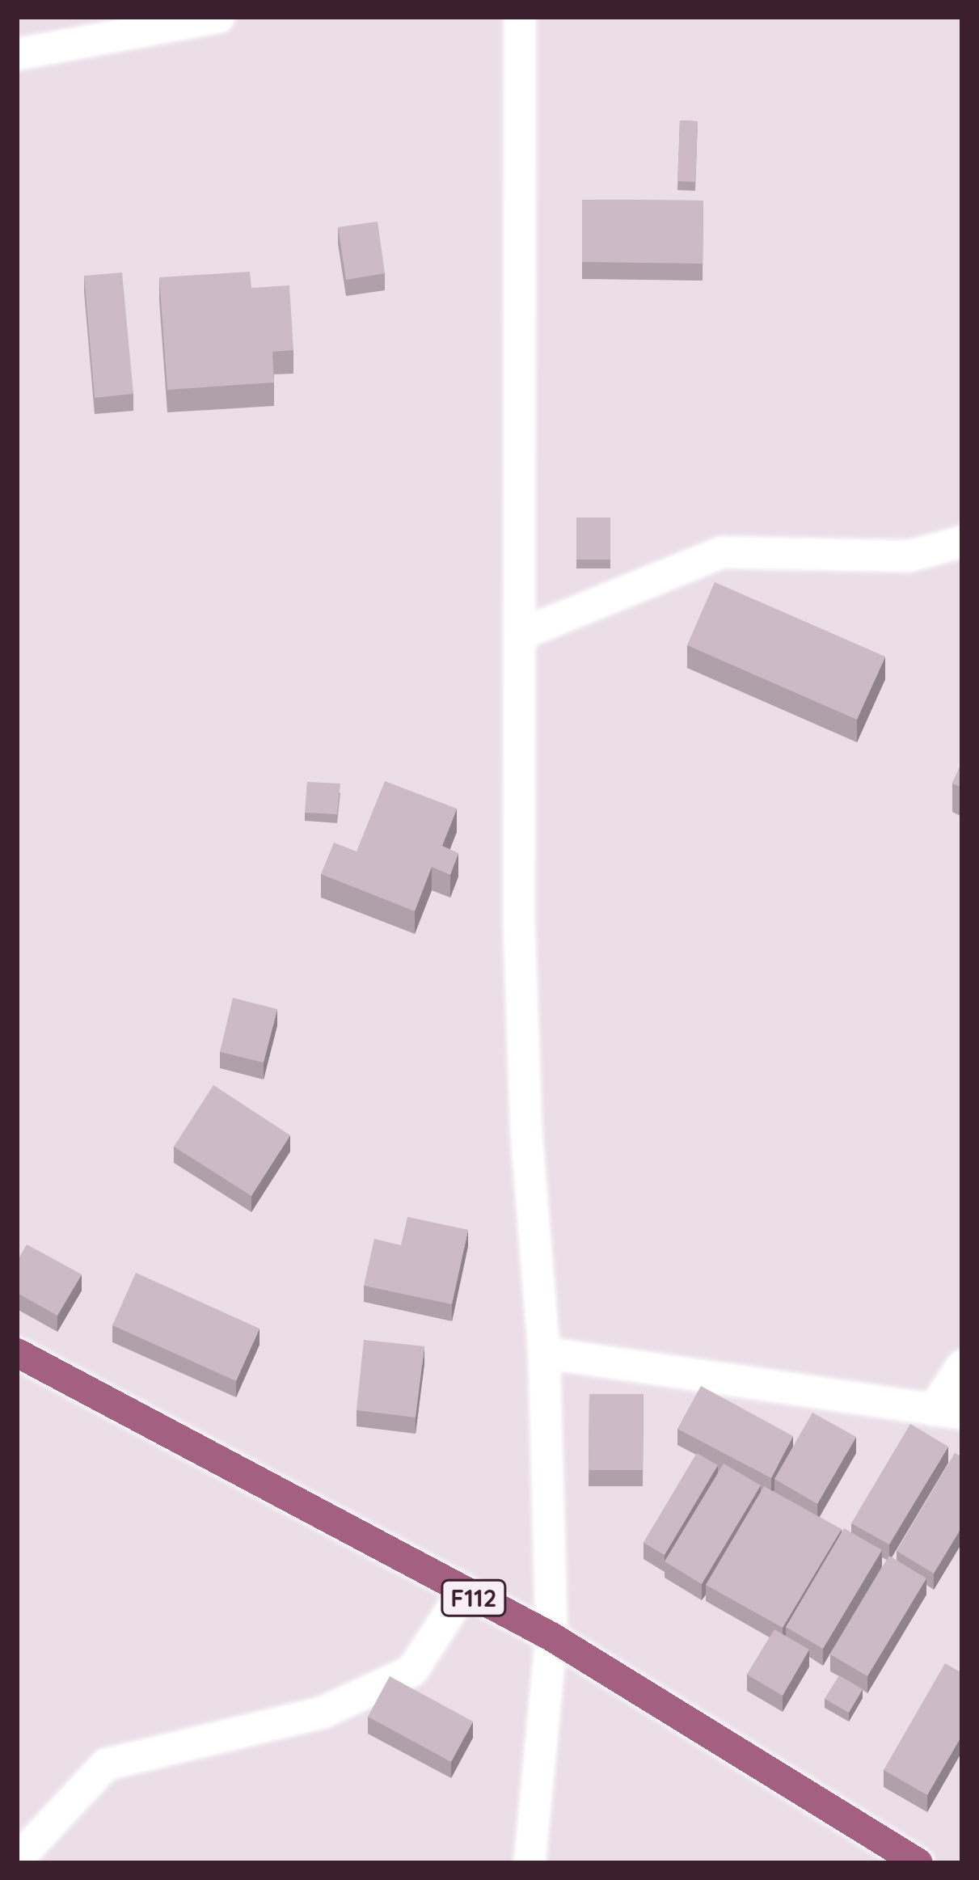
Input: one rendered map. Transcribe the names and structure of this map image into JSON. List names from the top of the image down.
{
  "streets": {
    "main road": ["F112"]
  }
}
